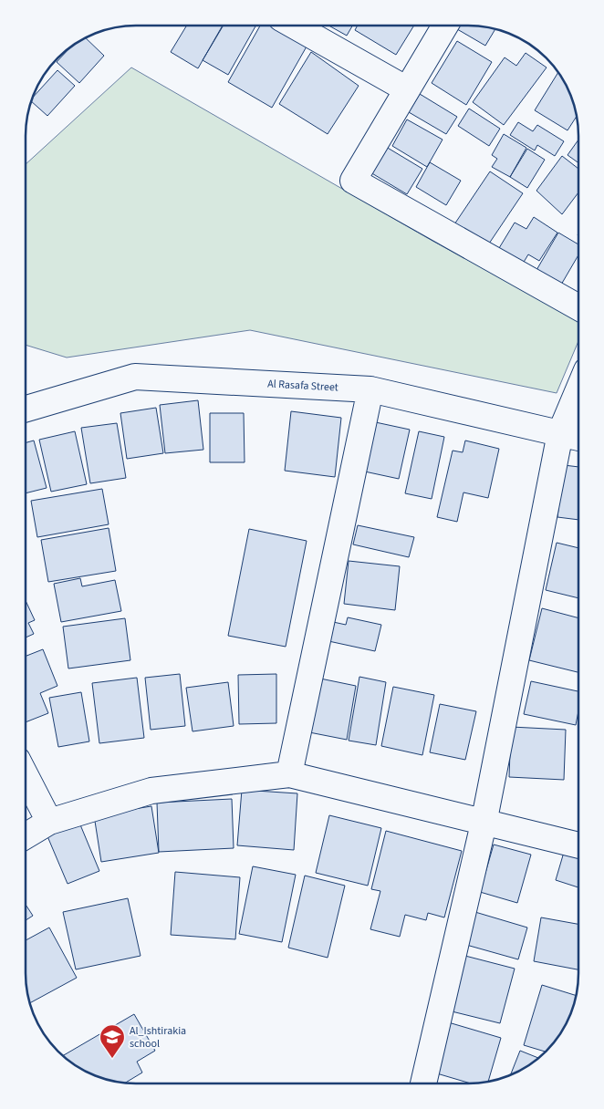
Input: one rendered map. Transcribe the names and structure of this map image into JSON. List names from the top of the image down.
{
  "streets": {
    "street": ["Al Rasafa Street"]
  },
  "places": {
    "school or university": ["Al_Ishtirakia school"]
  }
}
